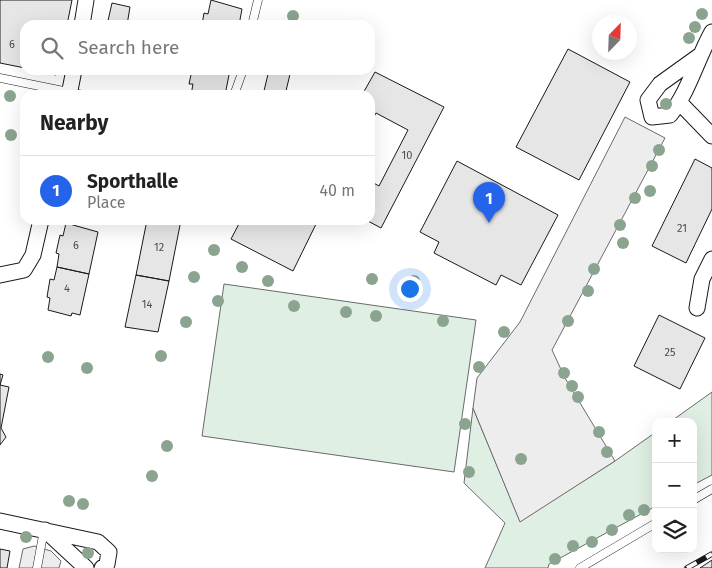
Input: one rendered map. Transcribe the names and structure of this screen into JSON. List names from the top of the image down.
{
  "house_numbers": [
    "6",
    "10",
    "21",
    "6",
    "12",
    "4",
    "14",
    "25"
  ],
  "north": "top right",
  "page": {
    "search": "Search here",
    "heading": "Nearby",
    "list": [
      {
        "mark": "1",
        "name": "Sporthalle",
        "note": "Place",
        "value": "40 m"
      }
    ],
    "pins": "1",
    "map_buttons": ["+", "−"]
  }
}
